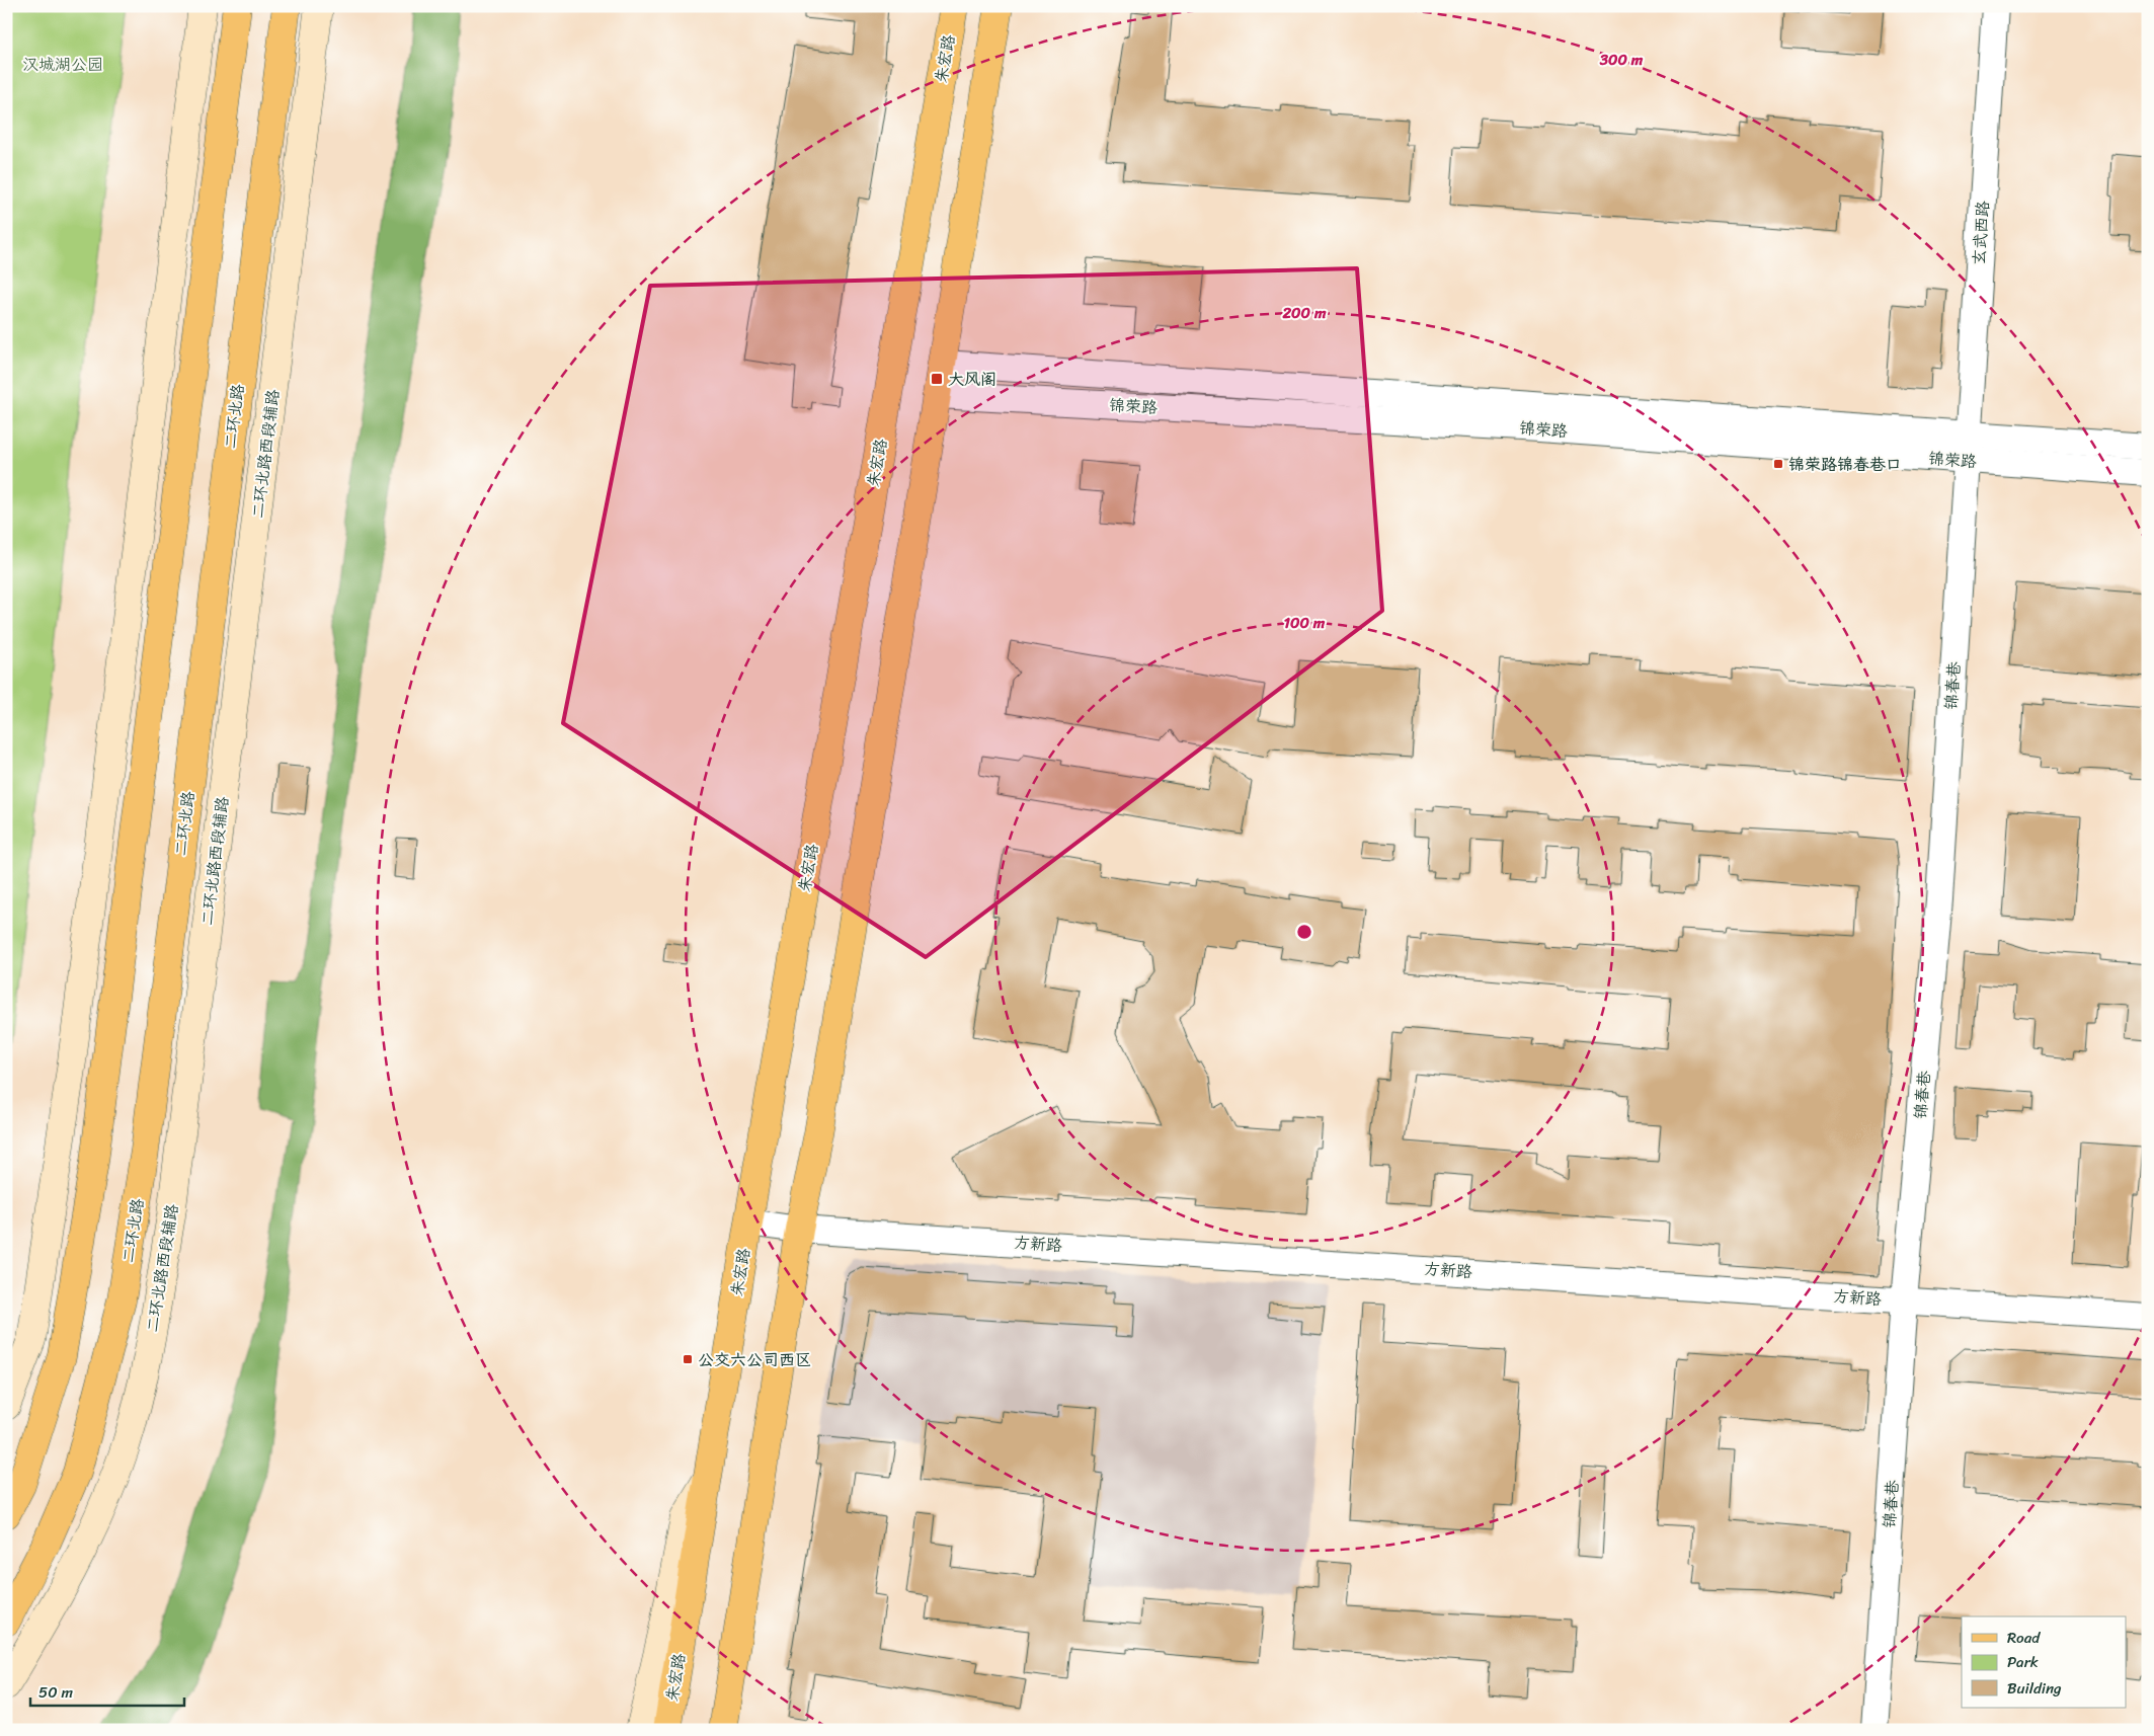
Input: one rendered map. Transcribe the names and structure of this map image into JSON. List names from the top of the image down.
{
  "streets": {
    "main road": ["朱宏路", "二环北路", "二环北路西段辅路"],
    "street": [
      "玄武西路",
      "锦荣路",
      "锦春巷",
      "方新路"
    ]
  },
  "crossings": [
    ["朱宏路", "方新路"],
    ["玄武西路", "锦荣路"],
    ["玄武西路", "锦春巷"],
    ["锦荣路", "锦春巷"],
    ["锦春巷", "方新路"]
  ],
  "parks": ["汉城湖公园"],
  "places": {
    "transit": ["大风阁", "锦荣路锦春巷口", "公交六公司西区"]
  },
  "legend": ["Road", "Park", "Building"],
  "scale_bar": "50 m",
  "rings": ["300 m", "200 m", "100 m"]
}
